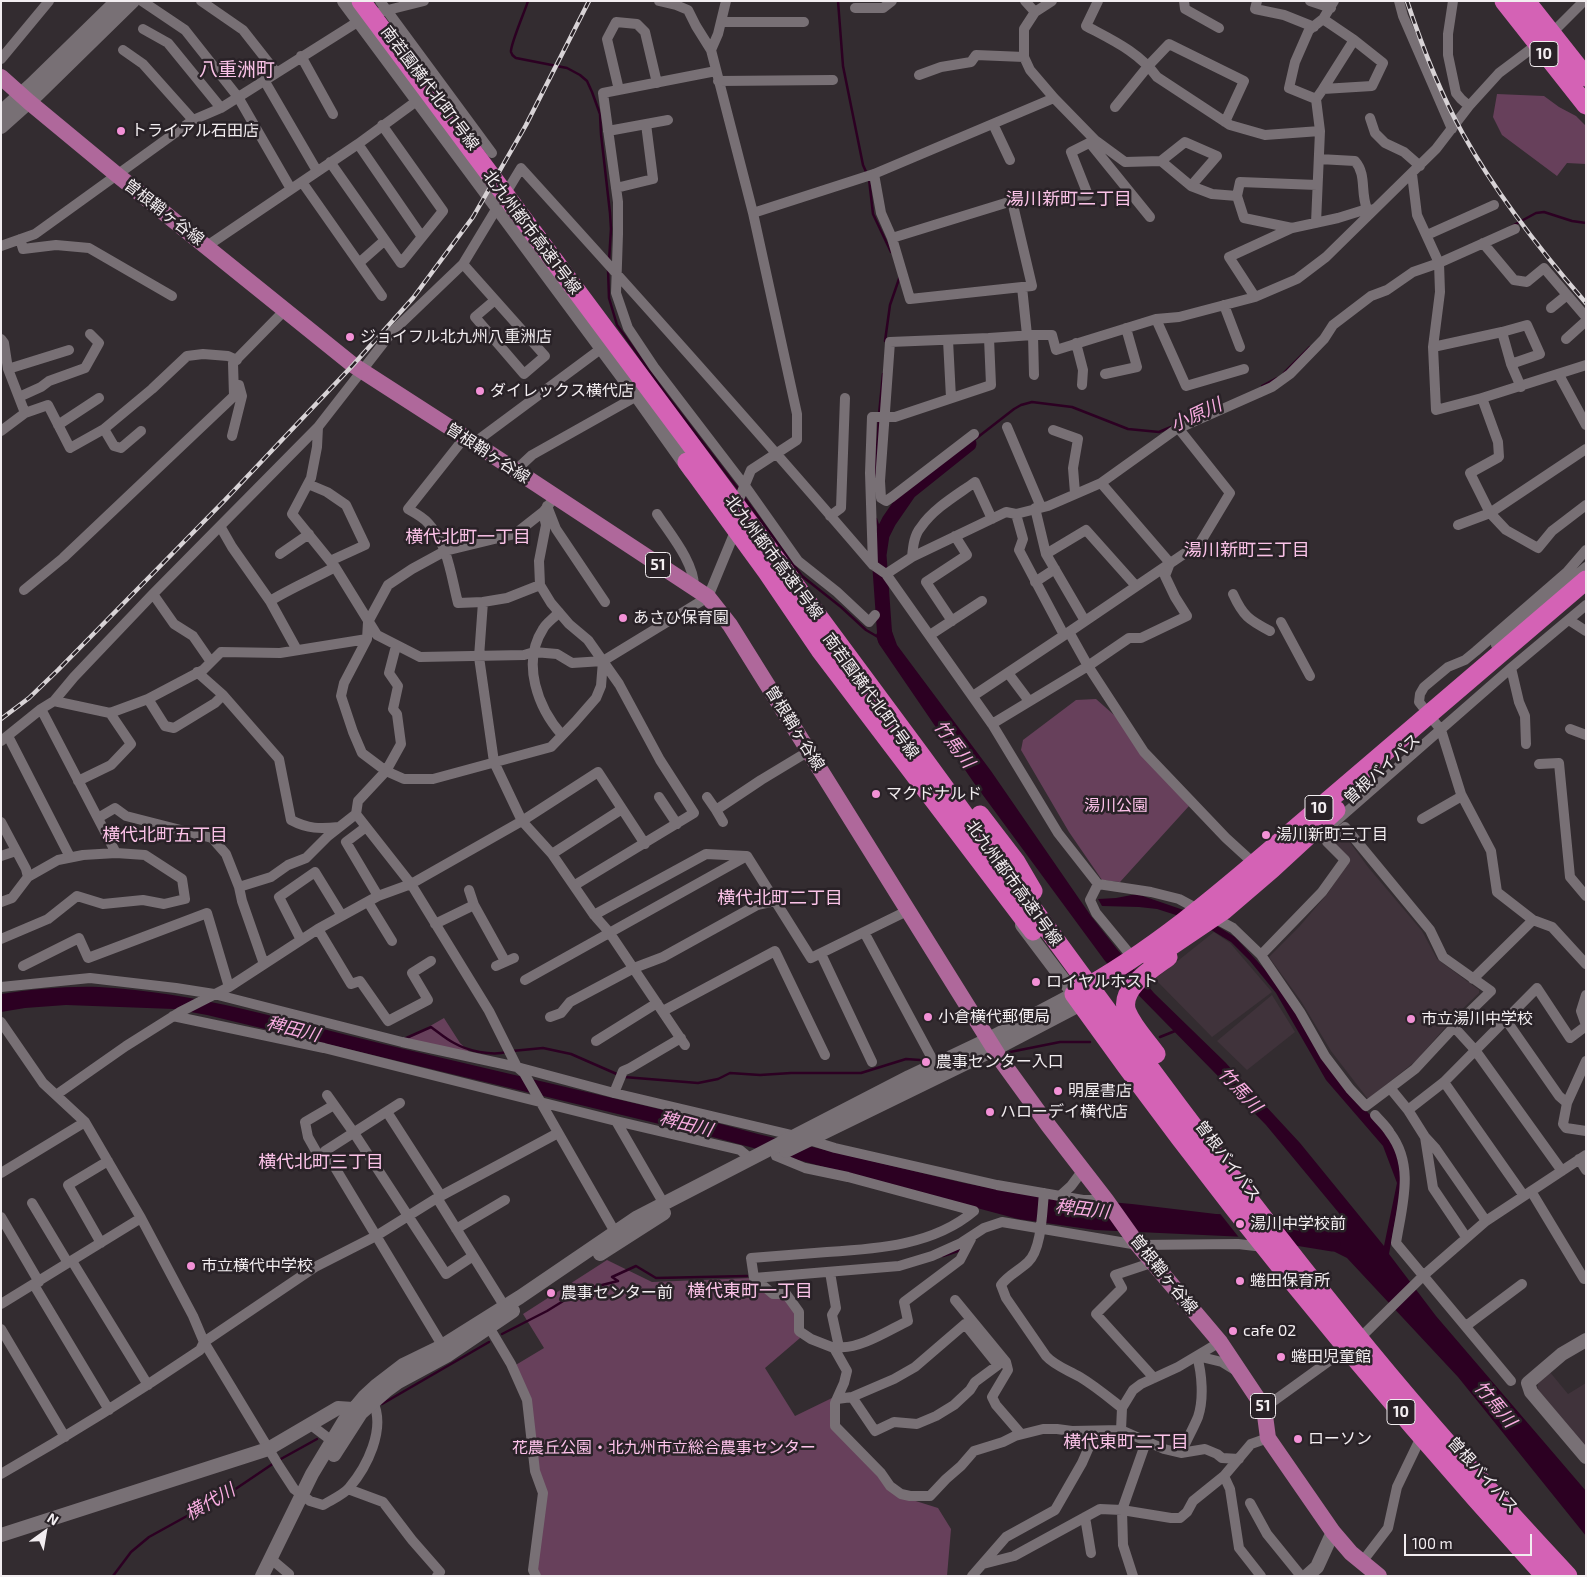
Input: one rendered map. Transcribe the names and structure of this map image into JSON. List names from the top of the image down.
{
  "streets": {
    "highway": ["10", "北九州都市高速1号線", "曽根バイパス"],
    "main road": ["曽根鞘ヶ谷線", "51"],
    "street": ["南若園横代北町1号線"]
  },
  "crossings": [
    ["南若園横代北町1号線", "北九州都市高速1号線"],
    ["南若園横代北町1号線", "曽根バイパス"]
  ],
  "districts": [
    "八重洲町",
    "湯川新町二丁目",
    "横代北町一丁目",
    "湯川新町三丁目",
    "横代北町五丁目",
    "横代北町二丁目",
    "横代北町三丁目",
    "横代東町一丁目",
    "横代東町二丁目"
  ],
  "water": [
    "小原川",
    "竹馬川",
    "稗田川",
    "横代川"
  ],
  "parks": ["湯川公園", "花農丘公園・北九州市立総合農事センター"],
  "places": [
    "トライアル石田店",
    "ジョイフル北九州八重洲店",
    "ダイレックス横代店",
    "あさひ保育園",
    "マクドナルド",
    "湯川新町三丁目",
    "ロイヤルホスト",
    "小倉横代郵便局",
    "市立湯川中学校",
    "農事センター入口",
    "明屋書店",
    "ハローデイ横代店",
    "湯川中学校前",
    "市立横代中学校",
    "蜷田保育所",
    "農事センター前",
    "cafe 02",
    "蜷田児童館",
    "ローソン"
  ],
  "scale_bar": "100 m",
  "north": "top right"
}
